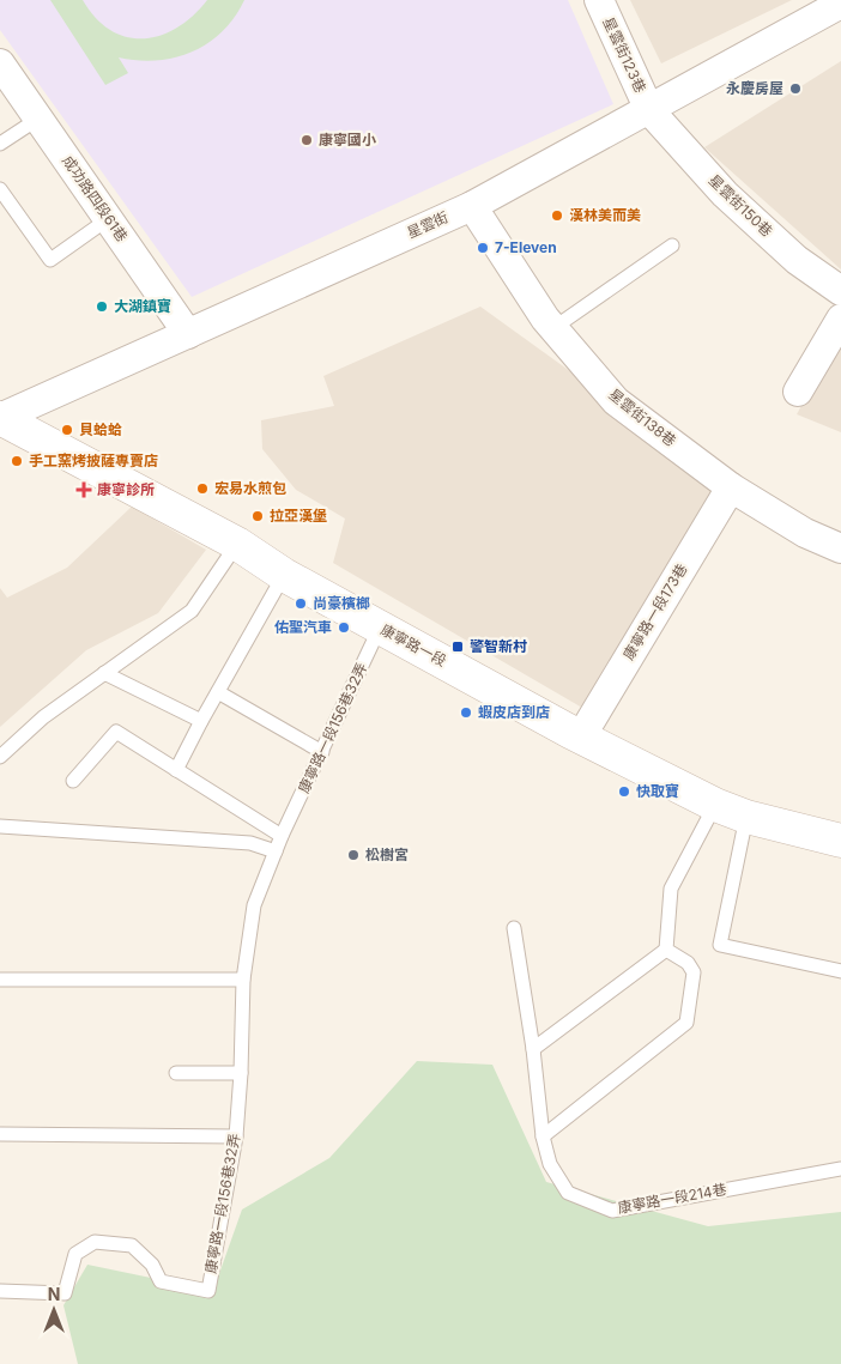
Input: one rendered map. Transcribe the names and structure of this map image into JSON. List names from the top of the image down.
{
  "streets": {
    "street": [
      "星雲街123巷",
      "成功路四段61巷",
      "星雲街150巷",
      "星雲街",
      "星雲街138巷",
      "康寧路一段173巷",
      "康寧路一段"
    ],
    "lane": ["康寧路一段156巷32弄", "康寧路一段214巷"]
  },
  "crossings": [
    ["星雲街123巷", "星雲街150巷"],
    ["星雲街123巷", "星雲街"],
    ["成功路四段61巷", "星雲街"],
    ["星雲街150巷", "星雲街"],
    ["星雲街", "星雲街138巷"],
    ["星雲街", "康寧路一段"],
    ["星雲街138巷", "康寧路一段173巷"],
    ["康寧路一段173巷", "康寧路一段"],
    ["康寧路一段", "康寧路一段156巷32弄"]
  ],
  "places": {
    "other": [
      "永慶房屋",
      "康寧國小",
      "漢林美而美",
      "7-Eleven",
      "大湖鎮寶",
      "貝蛤蛤",
      "手工窯烤披薩專賣店",
      "宏易水煎包",
      "拉亞漢堡",
      "尚豪檳榔",
      "佑聖汽車",
      "蝦皮店到店",
      "快取寶",
      "松樹宮"
    ],
    "health": ["康寧診所"],
    "transit": ["警智新村"]
  },
  "north": "top"
}
